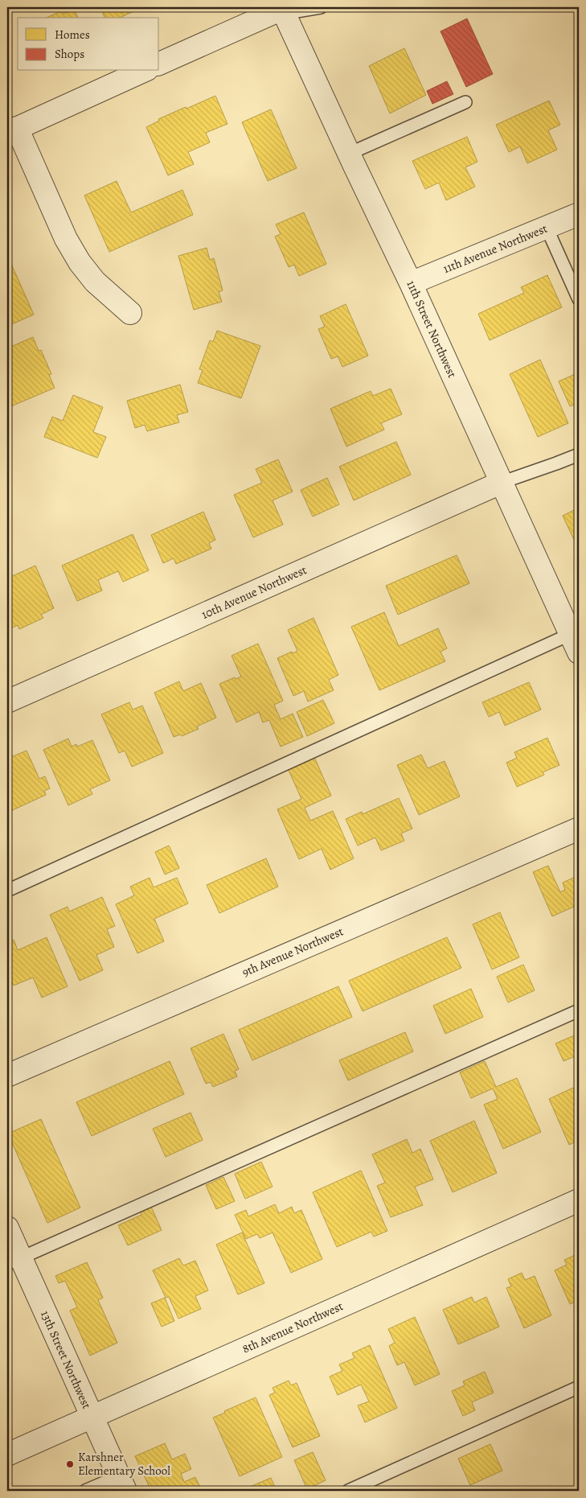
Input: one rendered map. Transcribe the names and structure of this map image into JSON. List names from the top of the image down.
{
  "streets": {
    "street": [
      "11th Avenue Northwest",
      "11th Street Northwest",
      "10th Avenue Northwest",
      "9th Avenue Northwest",
      "8th Avenue Northwest",
      "13th Street Northwest"
    ]
  },
  "crossings": [
    ["11th Avenue Northwest", "11th Street Northwest"],
    ["11th Street Northwest", "10th Avenue Northwest"],
    ["8th Avenue Northwest", "13th Street Northwest"]
  ],
  "places": ["Karshner Elementary School"],
  "legend": ["Homes", "Shops"]
}
